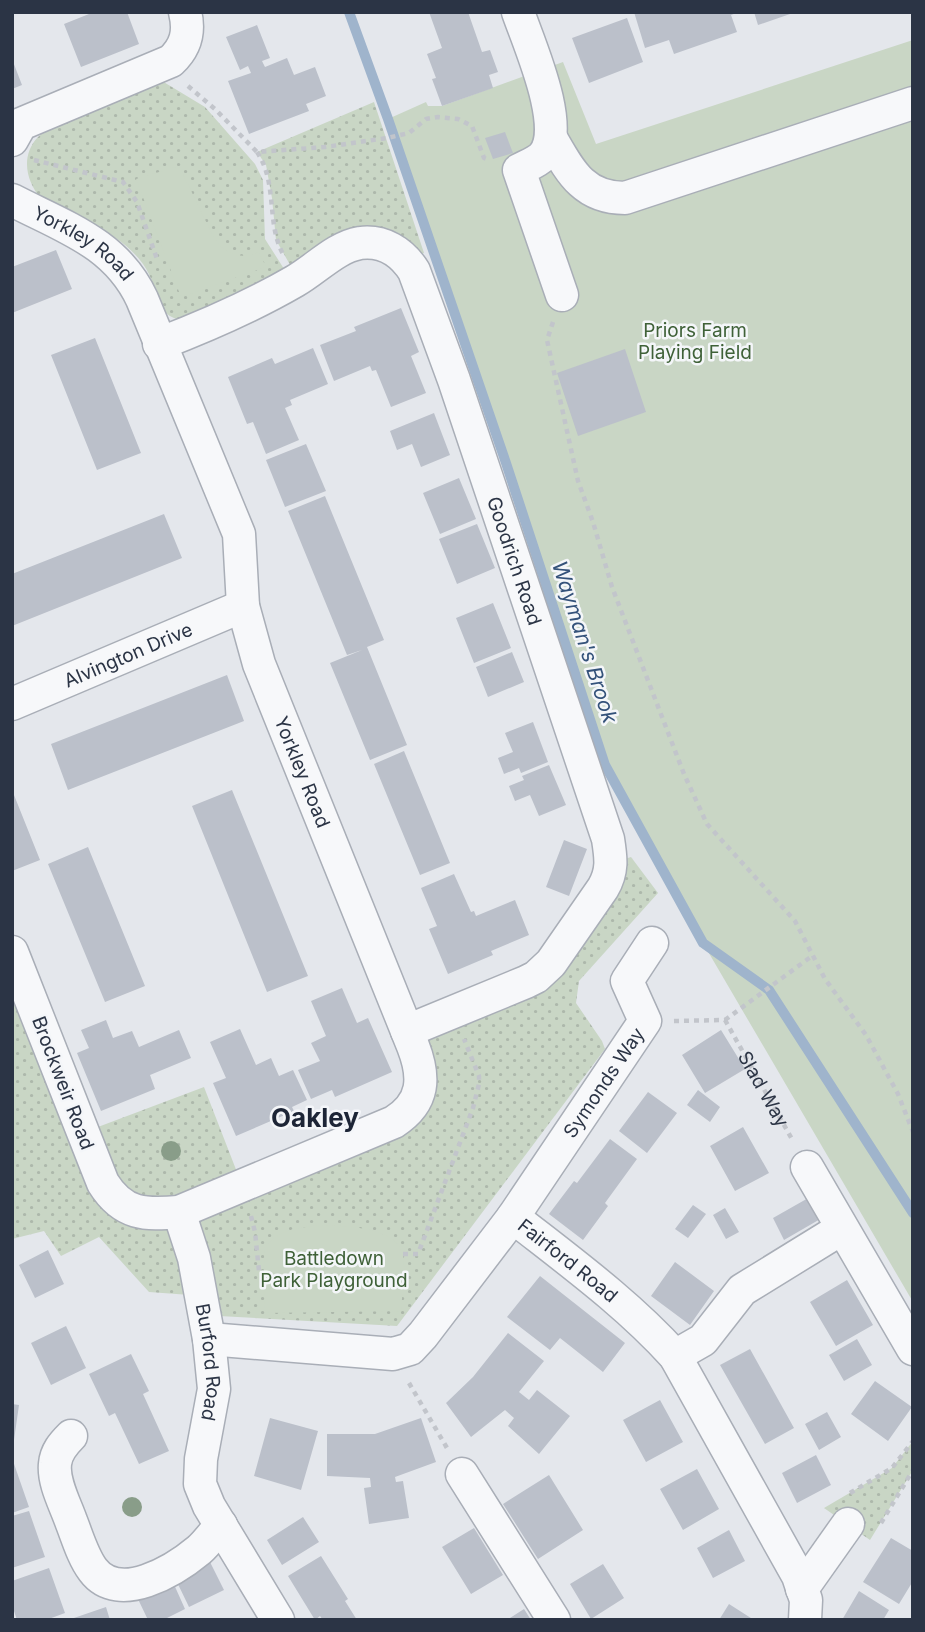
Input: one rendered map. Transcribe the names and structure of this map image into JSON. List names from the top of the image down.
{
  "streets": {
    "street": [
      "Yorkley Road",
      "Goodrich Road",
      "Alvington Drive",
      "Symonds Way",
      "Brockweir Road",
      "Fairford Road",
      "Burford Road"
    ],
    "path": ["Slad Way"]
  },
  "crossings": [
    ["Yorkley Road", "Goodrich Road"],
    ["Yorkley Road", "Alvington Drive"],
    ["Yorkley Road", "Brockweir Road"],
    ["Yorkley Road", "Burford Road"],
    ["Symonds Way", "Fairford Road"]
  ],
  "districts": ["Oakley"],
  "water": ["Wayman's Brook"],
  "parks": ["Priors Farm Playing Field", "Battledown Park Playground"]
}
